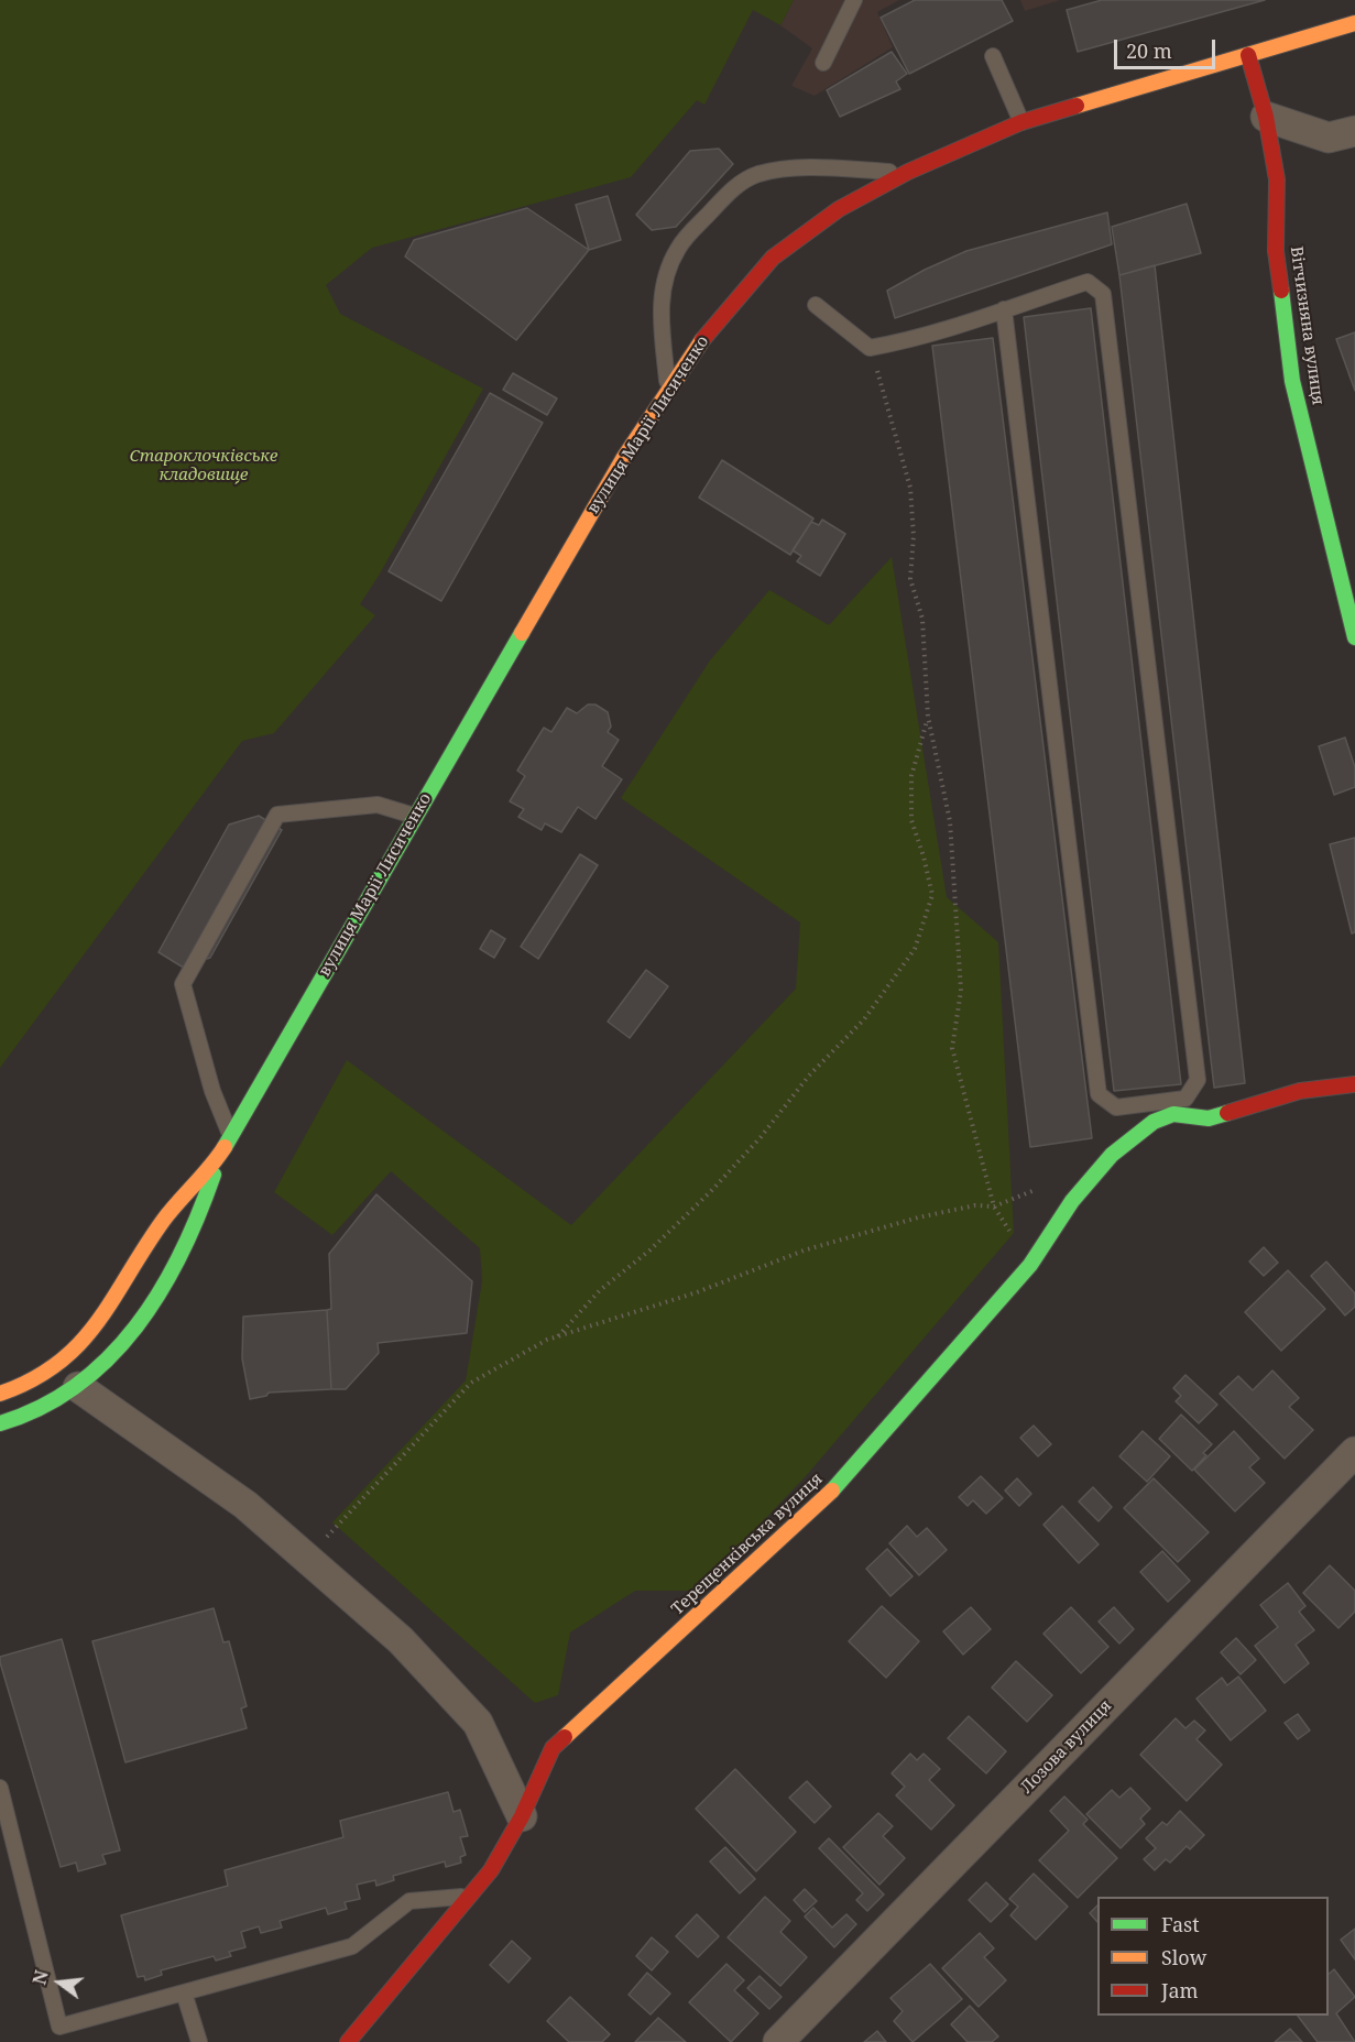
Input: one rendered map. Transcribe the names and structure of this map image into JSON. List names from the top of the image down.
{
  "streets": {
    "main road": ["Вітчизняна вулиця", "вулиця Марії Лисиченко", "Терещенківська вулиця"],
    "street": ["Лозова вулиця"]
  },
  "crossings": [
    ["Вітчизняна вулиця", "вулиця Марії Лисиченко"]
  ],
  "parks": ["Староклочківське кладовище"],
  "legend": ["Fast", "Slow", "Jam"],
  "scale_bar": "20 m",
  "north": "left"
}
